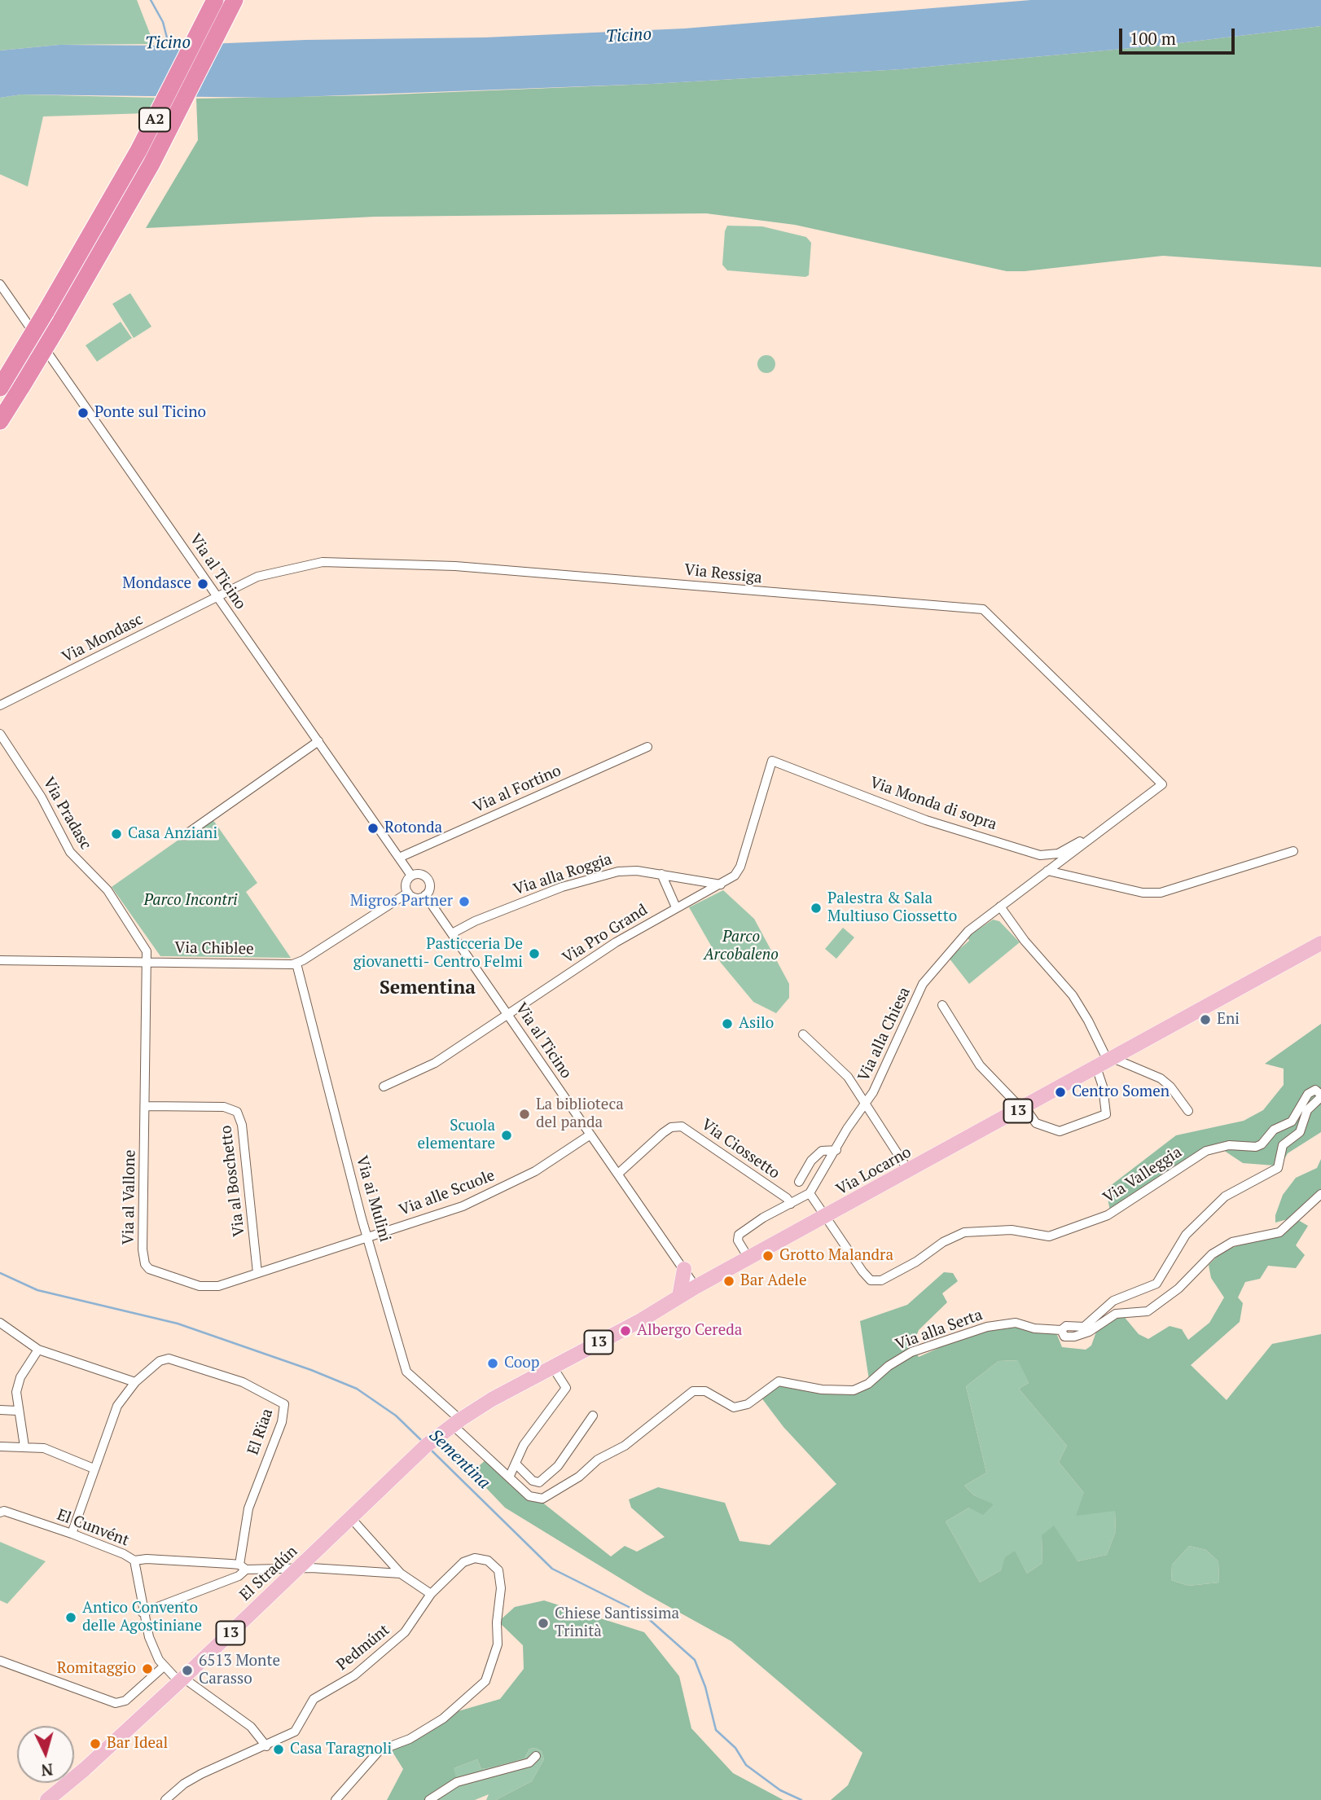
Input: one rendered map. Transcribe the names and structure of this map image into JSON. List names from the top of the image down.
{
  "streets": {
    "highway": ["A2"],
    "main road": ["13", "Via Locarno", "El Stradún"],
    "street": [
      "Via al Ticino",
      "Via Ressiga",
      "Via Mondasc",
      "Via al Fortino",
      "Via Monda di sopra",
      "Via Pradasc",
      "Via alla Roggia",
      "Via Pro Grand",
      "Via Chiblee",
      "Via alla Chiesa",
      "Via Ciossetto",
      "Via Valleggia",
      "Via al Boschetto",
      "Via alle Scuole",
      "Via al Vallone",
      "Via ai Mulini",
      "Via alla Serta",
      "El Rïaa",
      "El Cunvént",
      "Pedmúnt"
    ]
  },
  "crossings": [
    ["Via al Ticino", "Via Ressiga"],
    ["Via al Ticino", "Via Mondasc"],
    ["Via al Ticino", "Via al Fortino"],
    ["Via al Ticino", "Via alla Roggia"],
    ["Via al Ticino", "Via Pro Grand"],
    ["Via al Ticino", "Via Ciossetto"],
    ["Via al Ticino", "Via Locarno"],
    ["Via al Ticino", "Via alle Scuole"],
    ["Via Ressiga", "Via Mondasc"],
    ["Via Ressiga", "Via alla Chiesa"],
    ["Via Monda di sopra", "Via Pro Grand"],
    ["Via Monda di sopra", "Via alla Chiesa"],
    ["Via Pradasc", "Via Chiblee"],
    ["Via Pradasc", "Via al Vallone"],
    ["Via alla Roggia", "Via Pro Grand"],
    ["Via Chiblee", "Via al Vallone"],
    ["Via Chiblee", "Via ai Mulini"],
    ["Via Locarno", "Via Valleggia"],
    ["Via Locarno", "Via ai Mulini"],
    ["Via Locarno", "Via alla Serta"],
    ["Via Locarno", "El Stradún"],
    ["Via Valleggia", "Via alla Serta"],
    ["Via al Boschetto", "Via al Vallone"],
    ["Via alle Scuole", "Via al Vallone"],
    ["Via alle Scuole", "Via ai Mulini"],
    ["Via al Vallone", "Via ai Mulini"],
    ["Via ai Mulini", "Via alla Serta"],
    ["Via ai Mulini", "El Stradún"],
    ["Via alla Serta", "El Stradún"],
    ["El Cunvént", "El Stradún"],
    ["El Cunvént", "Pedmúnt"]
  ],
  "districts": ["Sementina"],
  "water": ["Ticino", "Sementina"],
  "parks": ["Parco Incontri", "Parco Arcobaleno"],
  "places": [
    "Ponte sul Ticino",
    "Mondasce",
    "Rotonda",
    "Casa Anziani",
    "Migros Partner",
    "Palestra & Sala Multiuso Ciossetto",
    "Pasticceria De giovanetti- Centro Felmi",
    "Eni",
    "Asilo",
    "Centro Somen",
    "La biblioteca del panda",
    "Scuola elementare",
    "Grotto Malandra",
    "Bar Adele",
    "Albergo Cereda",
    "Coop",
    "Antico Convento delle Agostiniane",
    "Chiese Santissima Trinità",
    "Romitaggio",
    "6513 Monte Carasso",
    "Bar Ideal",
    "Casa Taragnoli"
  ],
  "scale_bar": "100 m",
  "north": "bottom"
}
